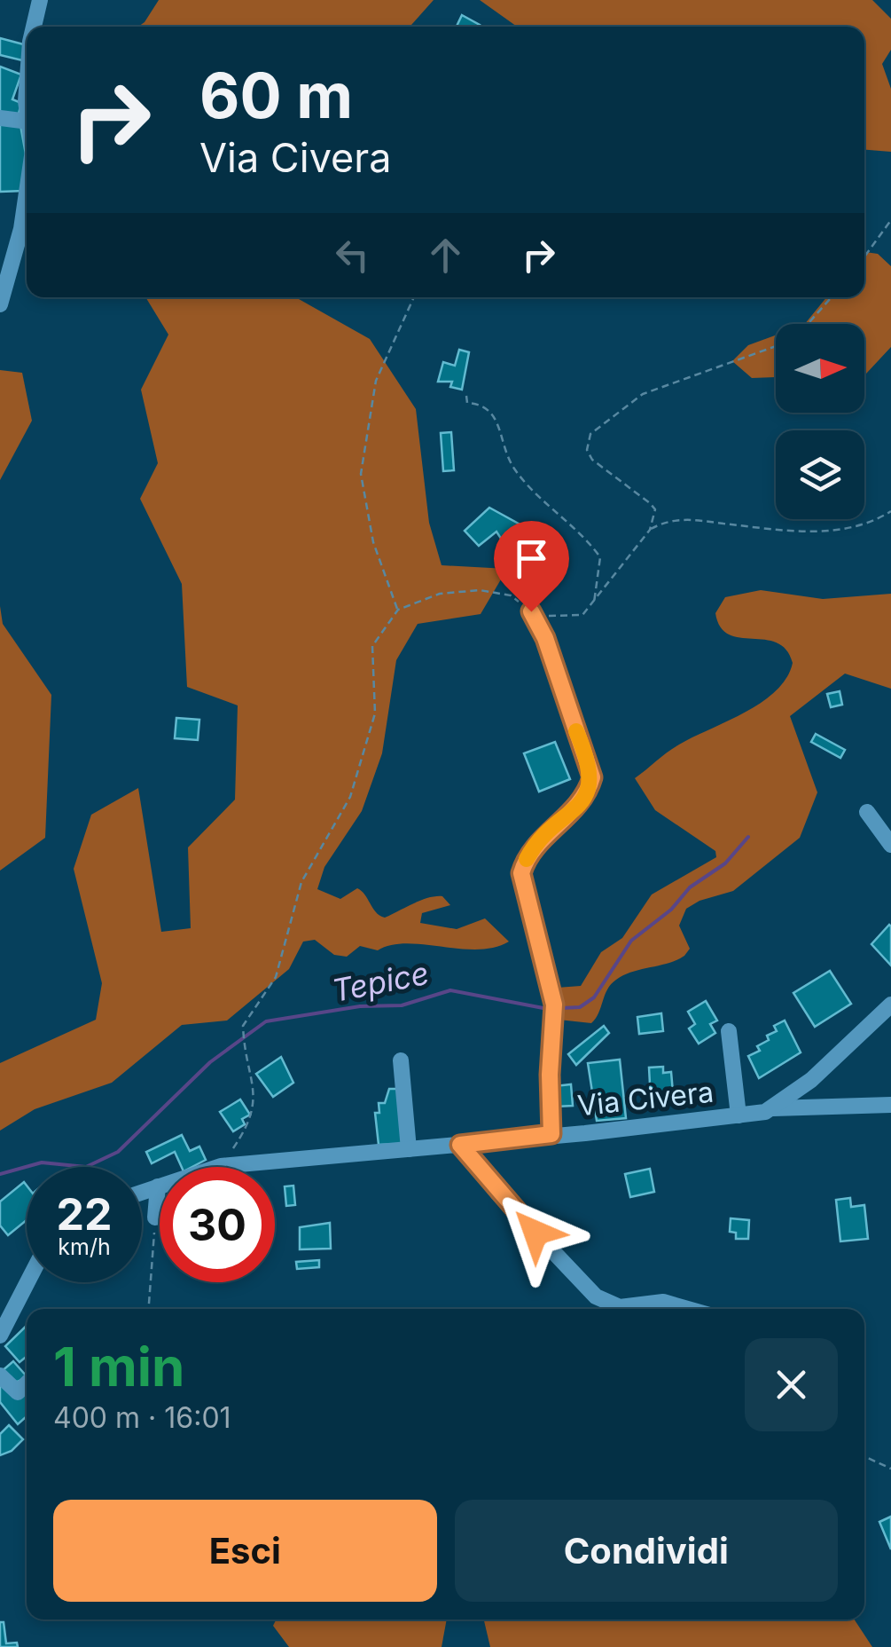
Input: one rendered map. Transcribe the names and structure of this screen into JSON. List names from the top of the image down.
{
  "streets": {
    "street": ["Via Civera"]
  },
  "water": ["Tepice"],
  "north": "right",
  "page": {
    "turn": ["60 m", "Via Civera"],
    "speed": "22 km/h",
    "limit": "30",
    "heading": ["1 min", "400 m · 16:01"],
    "buttons": ["Esci", "Condividi"]
  }
}
